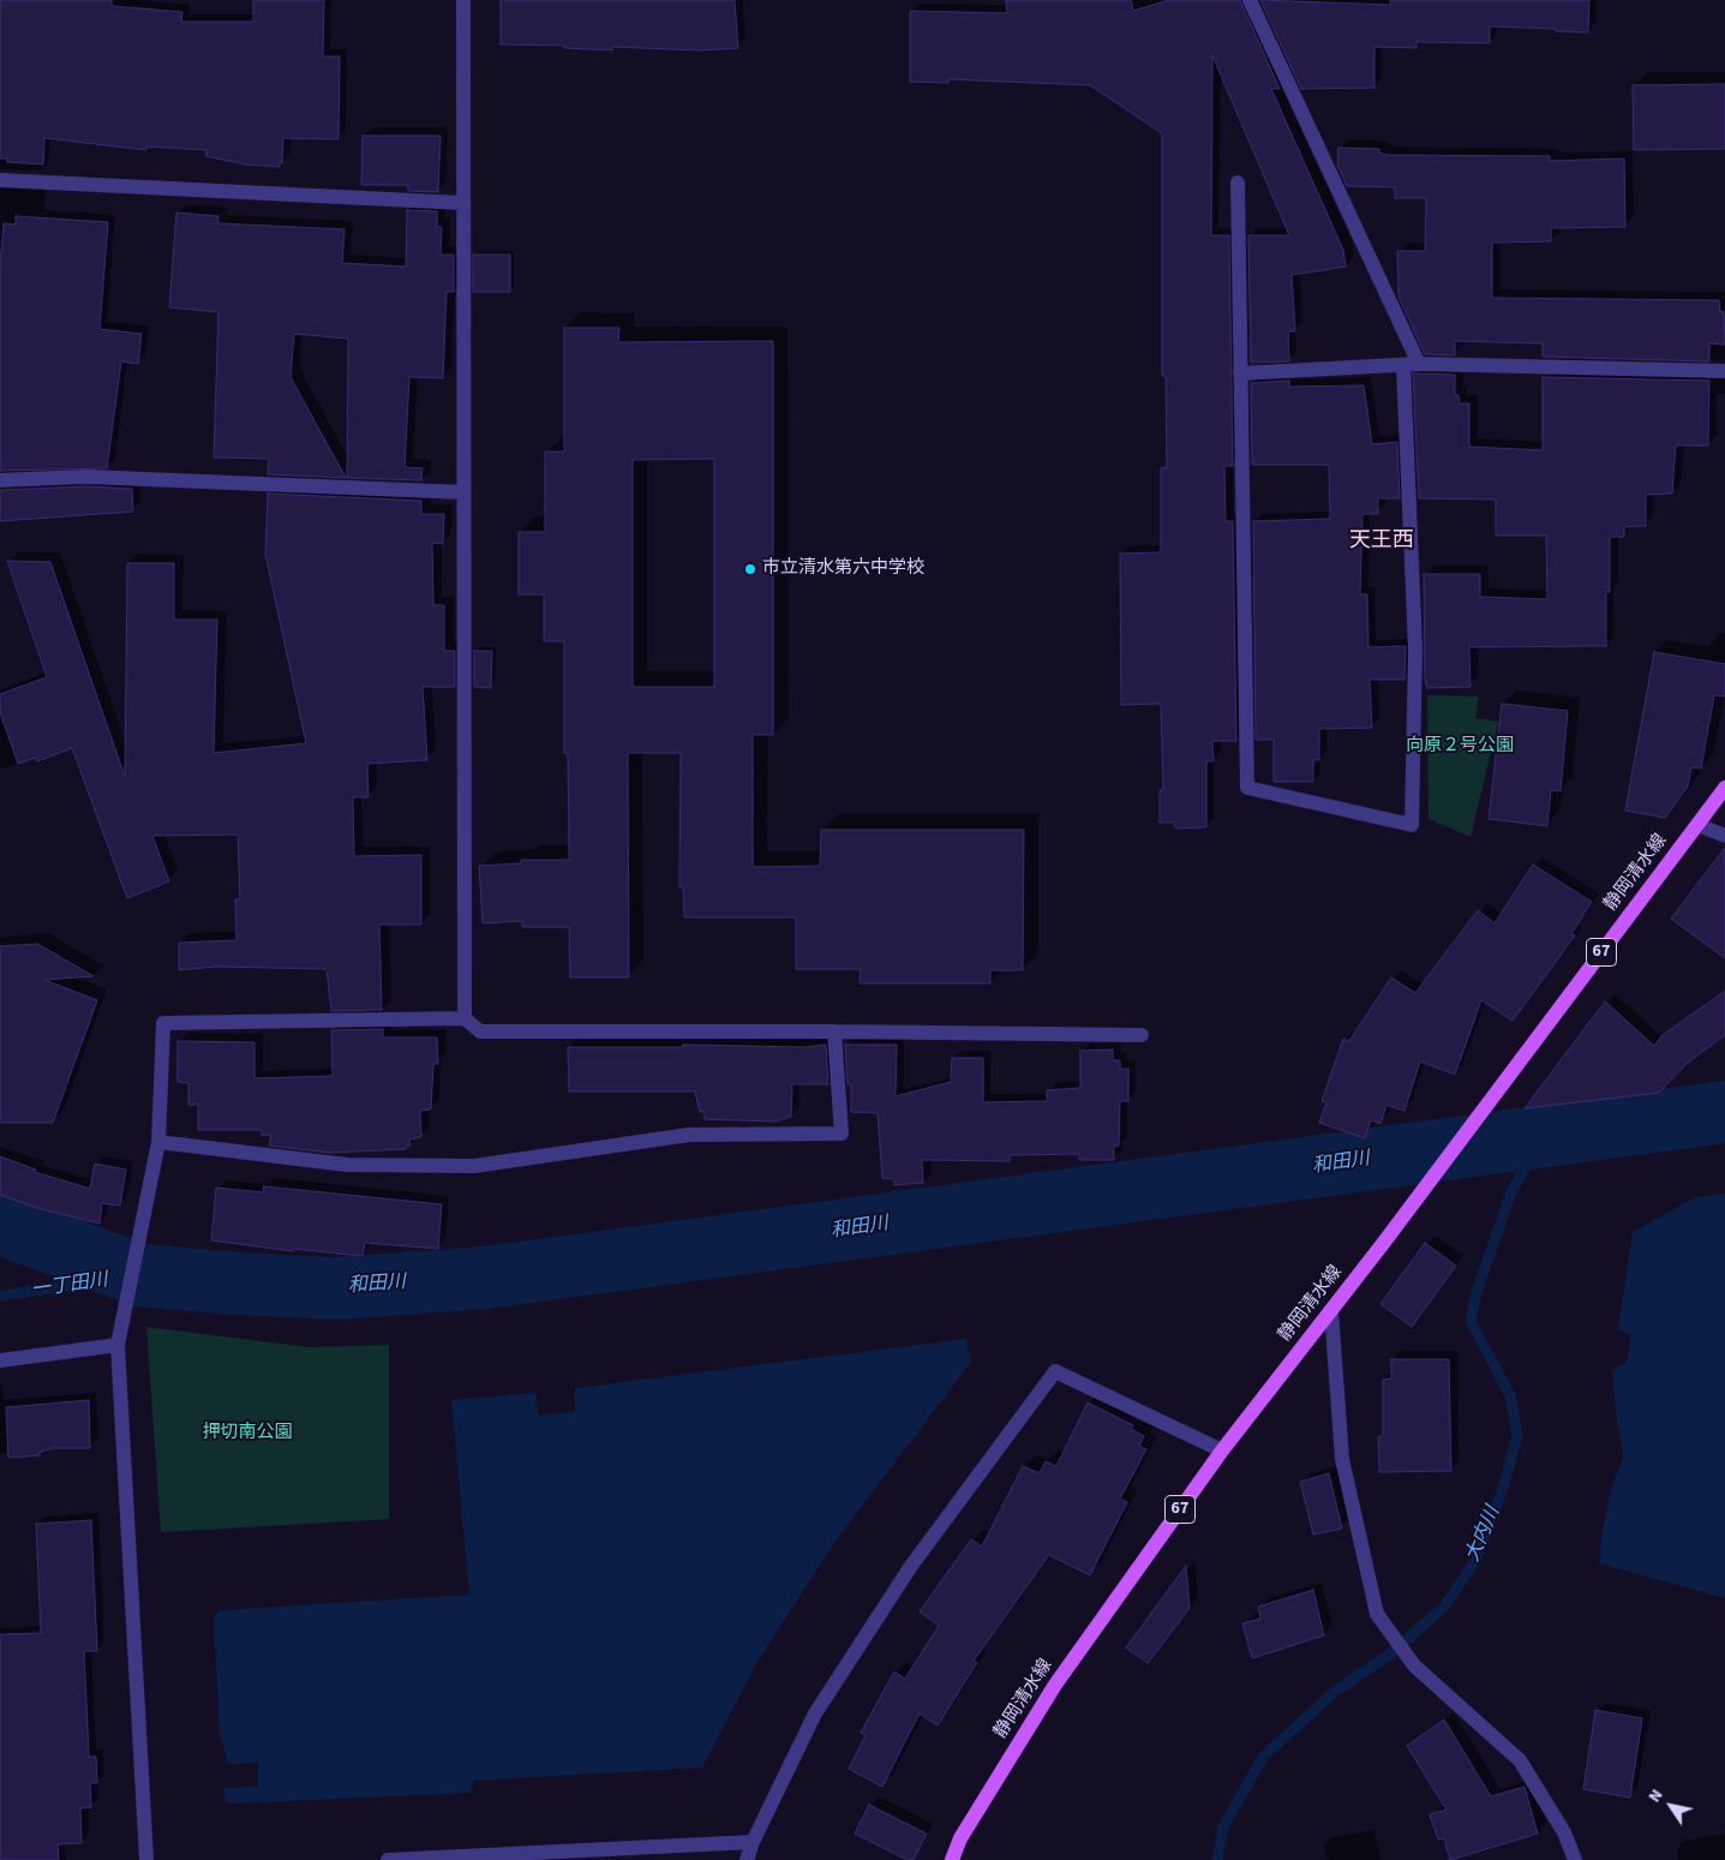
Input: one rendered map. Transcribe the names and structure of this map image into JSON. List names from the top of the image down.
{
  "streets": {
    "main road": ["静岡清水線", "67"]
  },
  "districts": ["天王西"],
  "water": ["和田川", "一丁田川", "大内川"],
  "parks": ["向原２号公園", "押切南公園"],
  "places": ["市立清水第六中学校"],
  "north": "top left"
}
